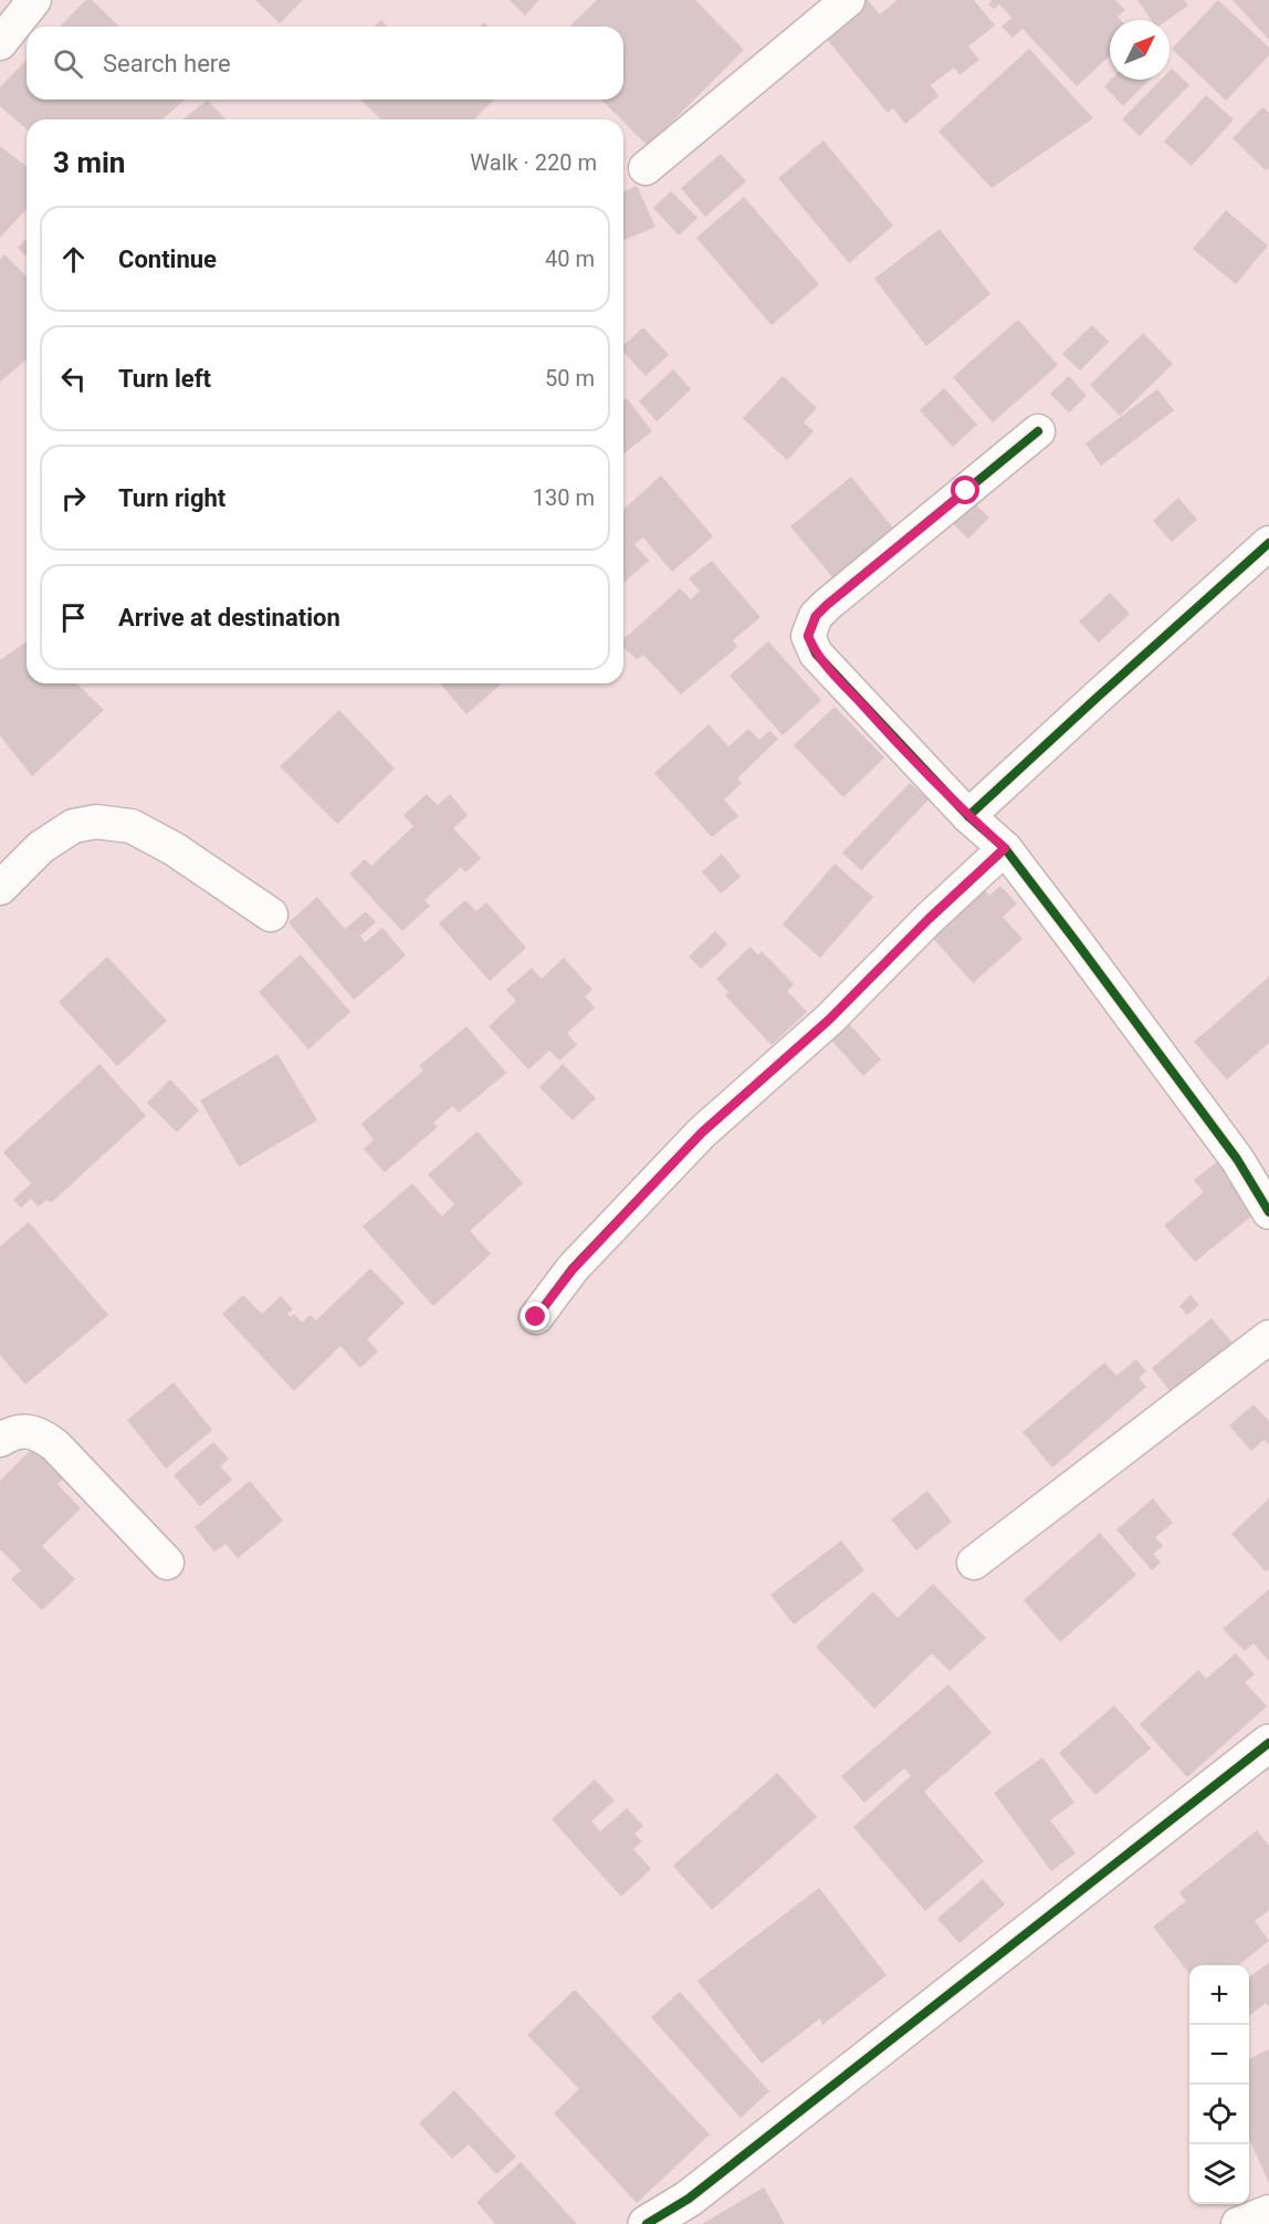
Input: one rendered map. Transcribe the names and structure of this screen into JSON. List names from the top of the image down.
{
  "north": "top right",
  "page": {
    "search": "Search here",
    "heading": ["3 min", "Walk · 220 m"],
    "list": [
      ["Continue", "40 m"],
      ["Turn left", "50 m"],
      ["Turn right", "130 m"],
      "Arrive at destination"
    ],
    "map_buttons": ["+", "−"]
  }
}
